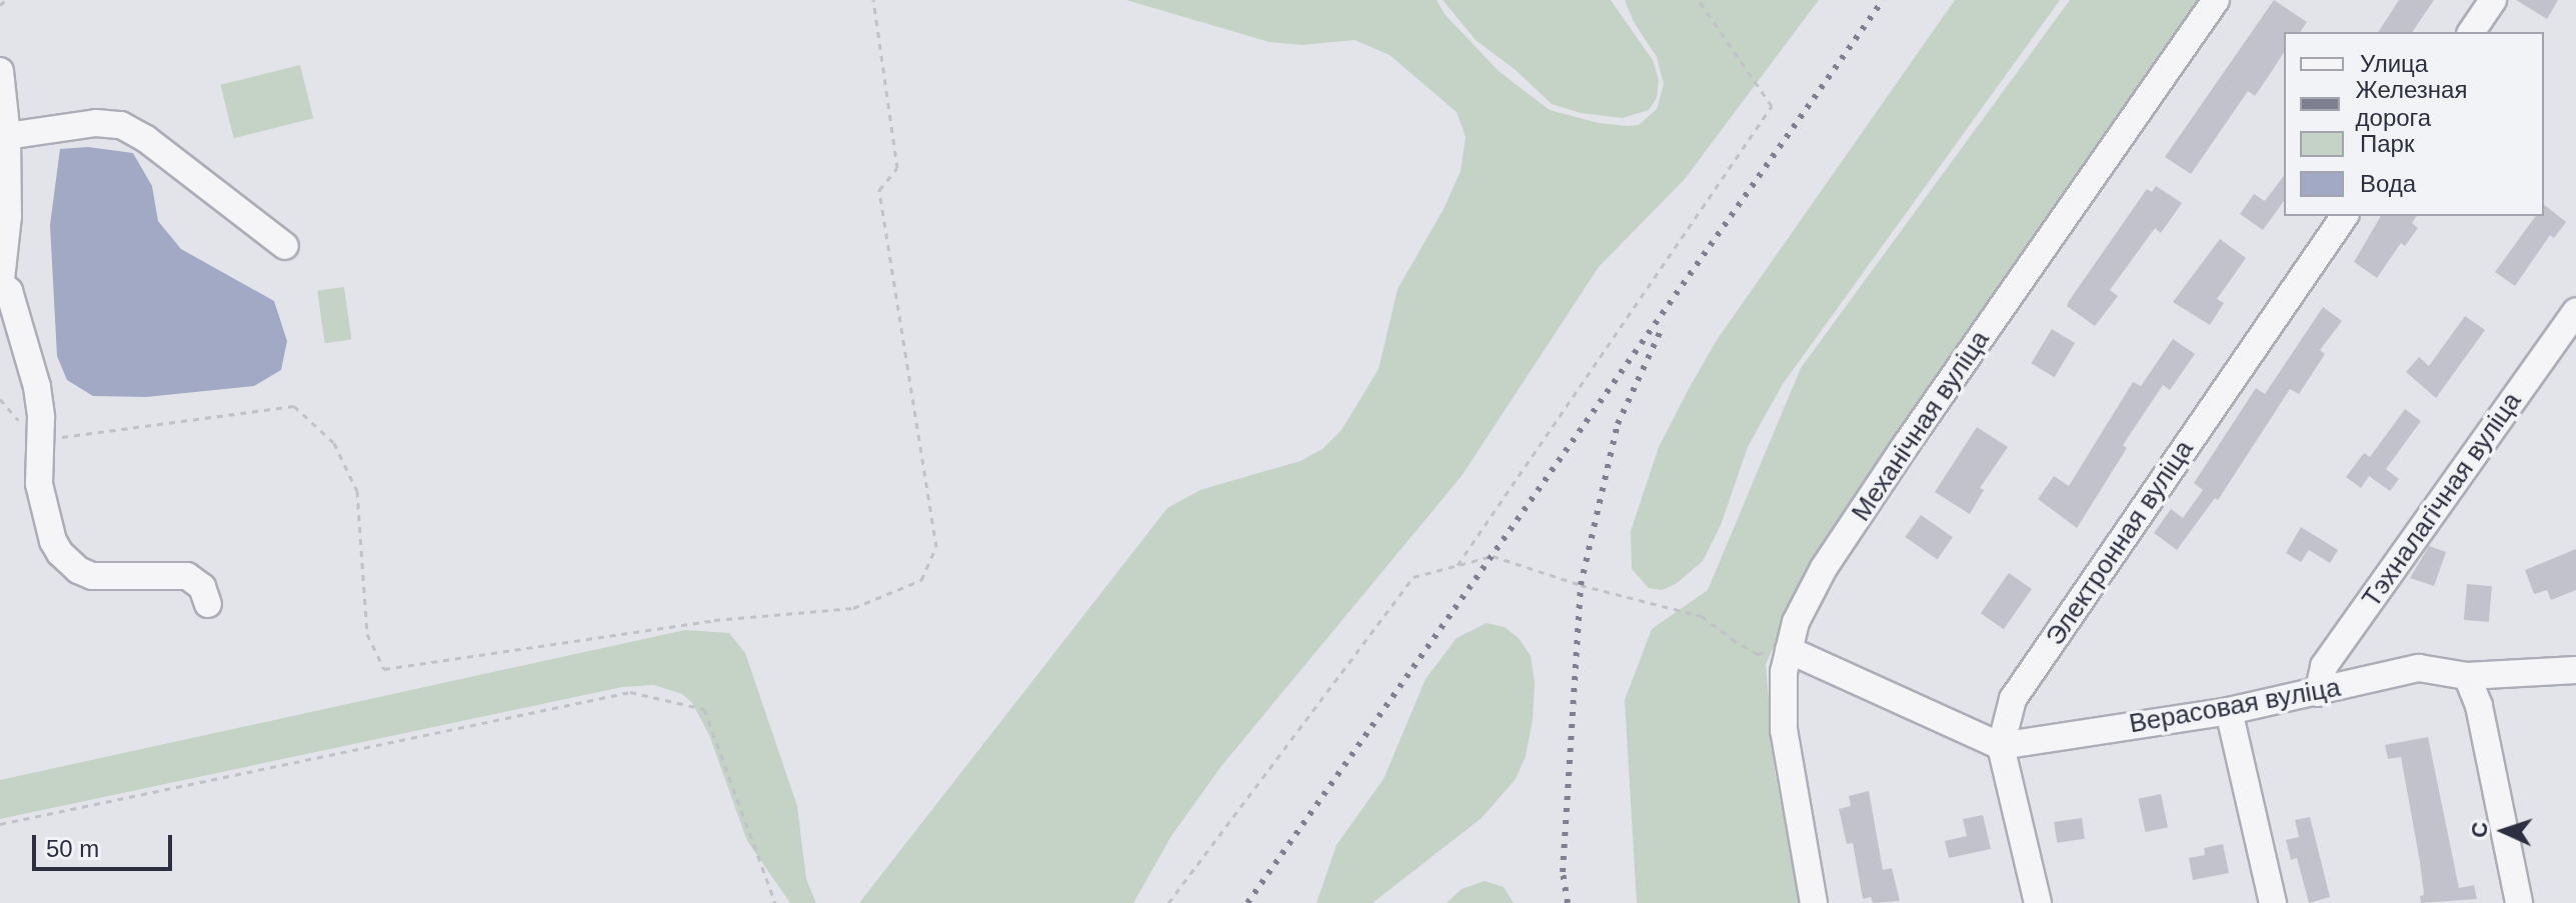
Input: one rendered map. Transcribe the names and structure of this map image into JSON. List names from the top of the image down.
{
  "streets": {
    "street": [
      "Механічная вуліца",
      "Тэхналагічная вуліца",
      "Электронная вуліца",
      "Верасовая вуліца"
    ]
  },
  "crossings": [
    ["Тэхналагічная вуліца", "Верасовая вуліца"],
    ["Электронная вуліца", "Верасовая вуліца"]
  ],
  "legend": [
    "Улица",
    "Железная дорога",
    "Парк",
    "Вода"
  ],
  "scale_bar": "50 m",
  "north": "left"
}
